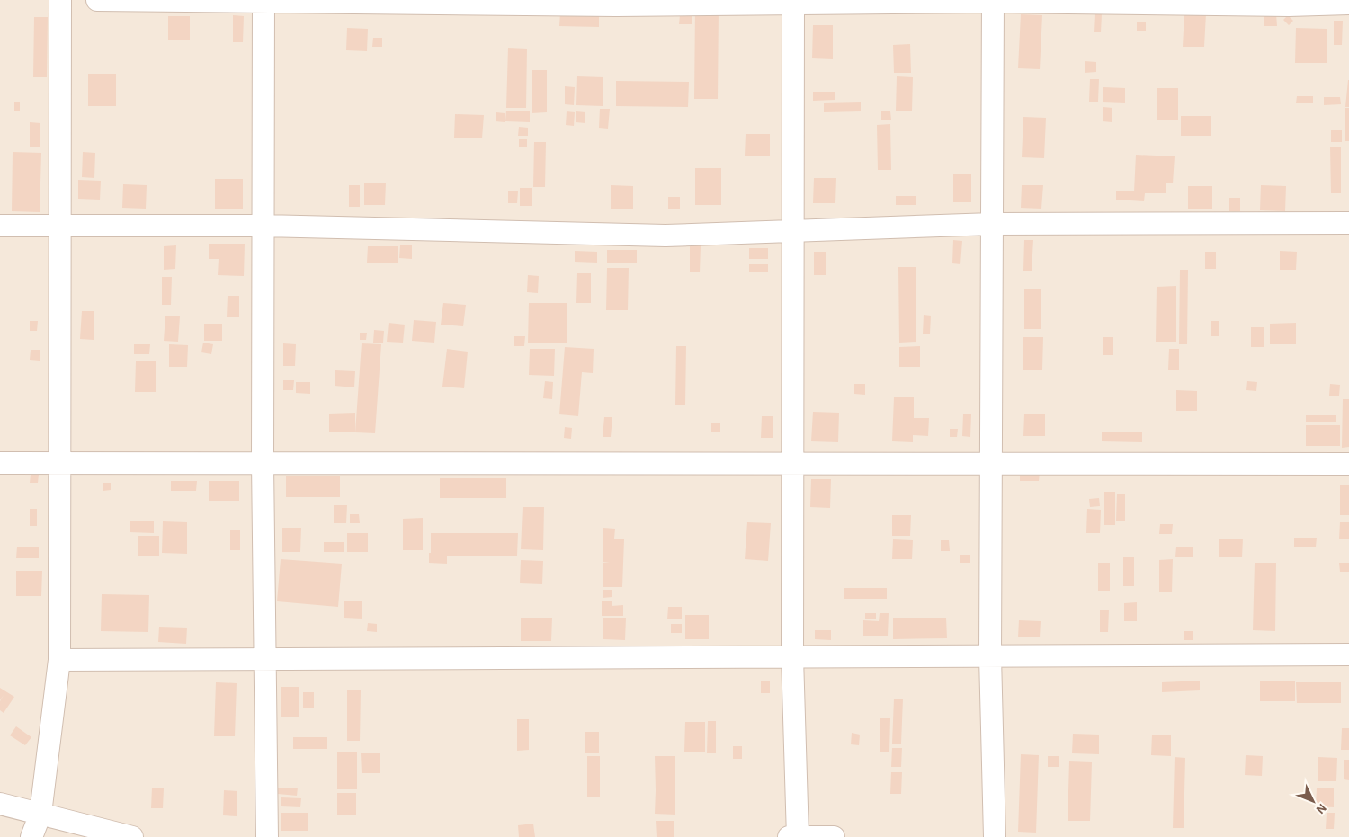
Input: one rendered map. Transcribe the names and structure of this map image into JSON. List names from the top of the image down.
{
  "north": "bottom right"
}
